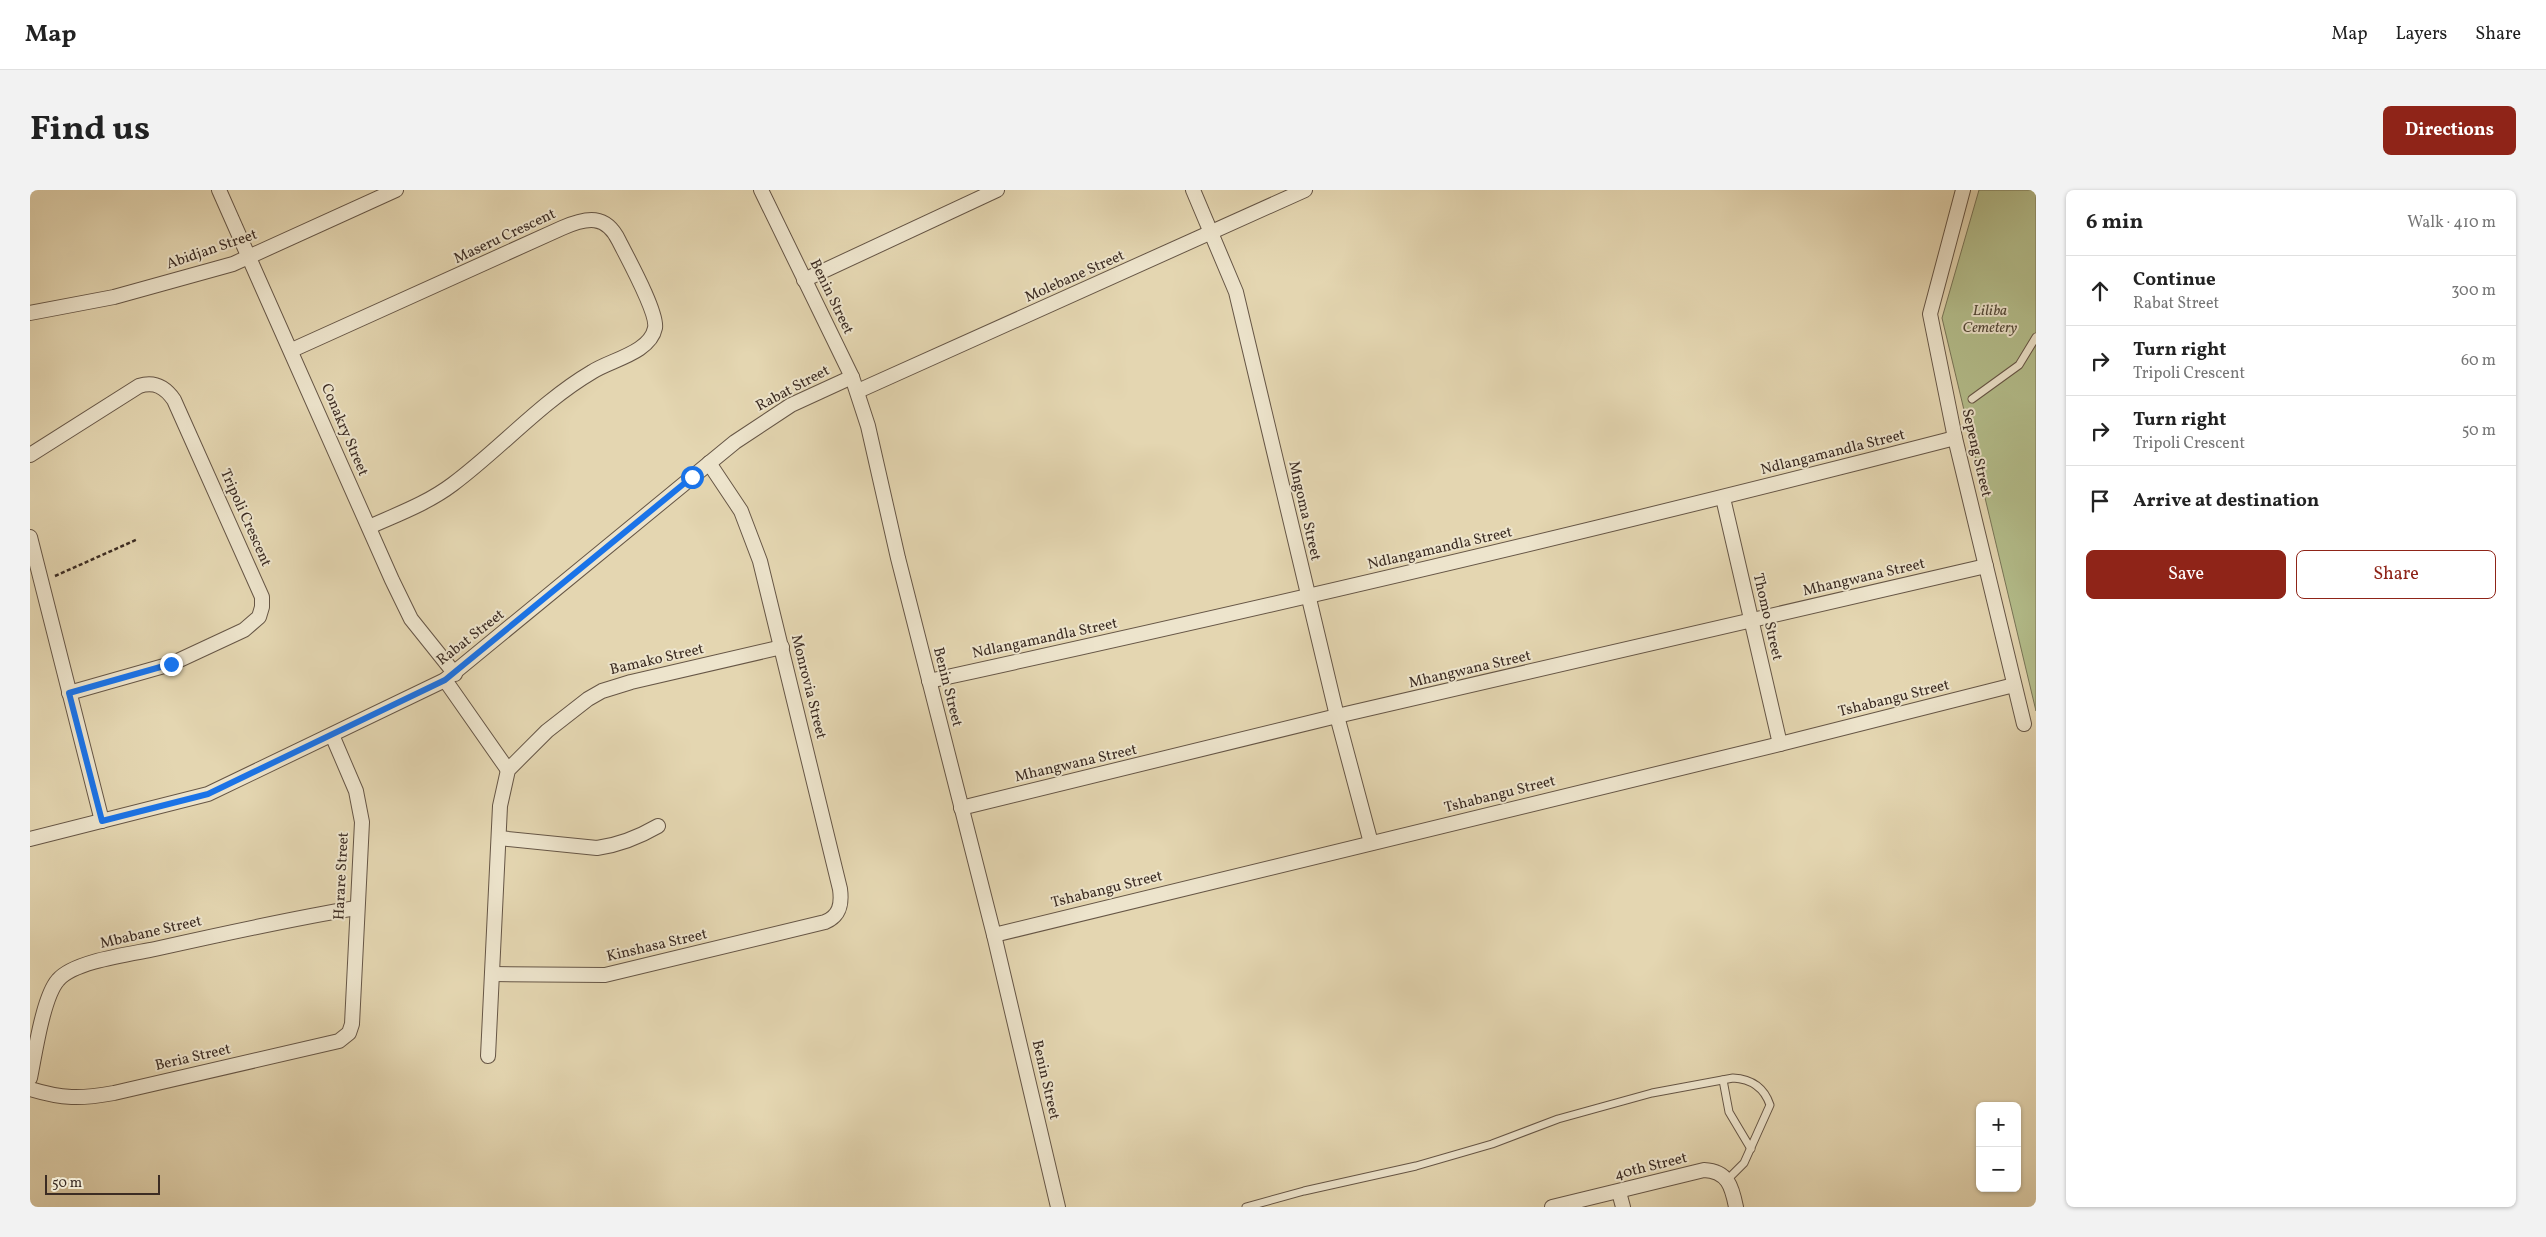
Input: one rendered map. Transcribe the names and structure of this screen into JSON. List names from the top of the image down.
{
  "streets": {
    "street": [
      "Maseru Crescent",
      "Abidjan Street",
      "Molebane Street",
      "Benin Street",
      "Rabat Street",
      "Conakry Street",
      "Ndlangamandla Street",
      "Sepeng Street",
      "Mngoma Street",
      "Tripoli Crescent",
      "Mhangwana Street",
      "Thomo Street",
      "Bamako Street",
      "Monrovia Street",
      "Tshabangu Street",
      "Harare Street",
      "Mbabane Street",
      "Kinshasa Street",
      "Beria Street",
      "40th Street"
    ]
  },
  "crossings": [
    ["Maseru Crescent", "Conakry Street"],
    ["Abidjan Street", "Conakry Street"],
    ["Molebane Street", "Benin Street"],
    ["Molebane Street", "Mngoma Street"],
    ["Benin Street", "Rabat Street"],
    ["Benin Street", "Ndlangamandla Street"],
    ["Benin Street", "Mhangwana Street"],
    ["Benin Street", "Tshabangu Street"],
    ["Rabat Street", "Conakry Street"],
    ["Rabat Street", "Monrovia Street"],
    ["Rabat Street", "Harare Street"],
    ["Ndlangamandla Street", "Sepeng Street"],
    ["Ndlangamandla Street", "Mngoma Street"],
    ["Ndlangamandla Street", "Thomo Street"],
    ["Sepeng Street", "Mhangwana Street"],
    ["Sepeng Street", "Tshabangu Street"],
    ["Mngoma Street", "Mhangwana Street"],
    ["Mngoma Street", "Tshabangu Street"],
    ["Mhangwana Street", "Thomo Street"],
    ["Thomo Street", "Tshabangu Street"],
    ["Bamako Street", "Monrovia Street"],
    ["Bamako Street", "Kinshasa Street"],
    ["Monrovia Street", "Kinshasa Street"],
    ["Harare Street", "Mbabane Street"],
    ["Harare Street", "Beria Street"]
  ],
  "parks": ["Liliba Cemetery"],
  "scale_bar": "50 m",
  "page": {
    "header": "Map",
    "nav": ["Map", "Layers", "Share"],
    "title": "Find us",
    "buttons": [
      "Directions",
      ["Save", "Share"]
    ],
    "heading": ["6 min", "Walk · 410 m"],
    "list": [
      ["Continue", "Rabat Street", "300 m"],
      ["Turn right", "Tripoli Crescent", "60 m"],
      ["Turn right", "Tripoli Crescent", "50 m"],
      "Arrive at destination"
    ],
    "map_buttons": ["+", "−"],
    "scale": "50 m"
  }
}
